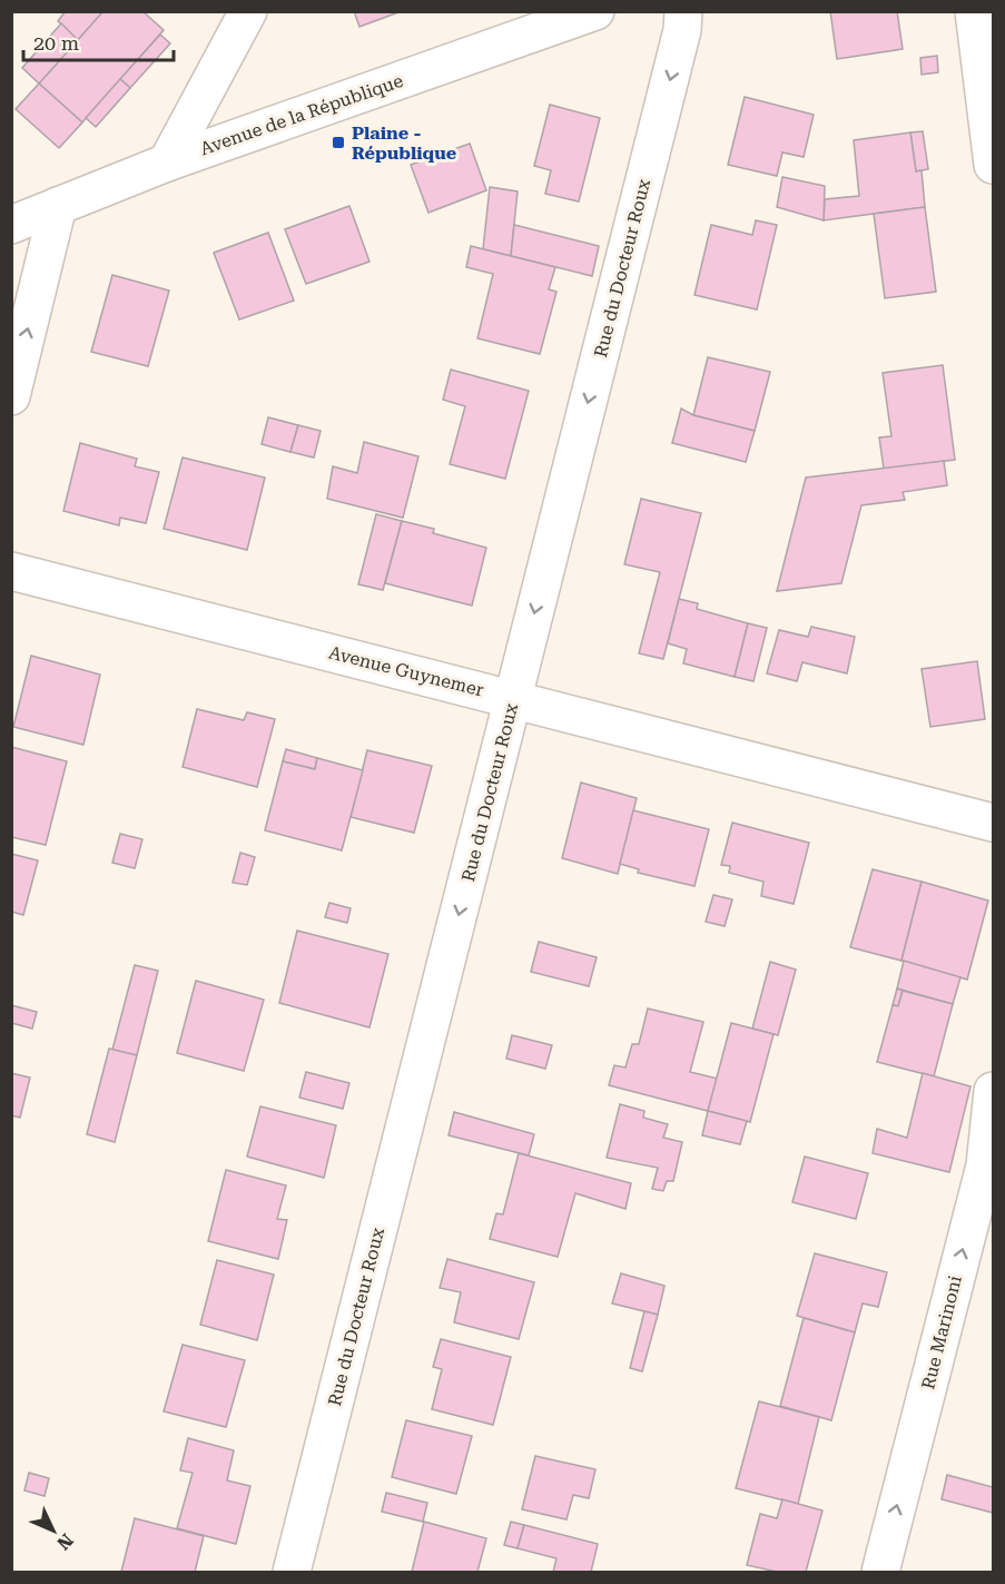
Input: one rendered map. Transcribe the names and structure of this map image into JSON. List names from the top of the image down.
{
  "streets": {
    "street": [
      "Avenue de la République",
      "Rue du Docteur Roux",
      "Avenue Guynemer",
      "Rue Marinoni"
    ]
  },
  "crossings": [
    ["Rue du Docteur Roux", "Avenue Guynemer"]
  ],
  "one_way": ["Rue du Docteur Roux", "Rue Marinoni"],
  "places": {
    "transit": ["Plaine - République"]
  },
  "scale_bar": "20 m",
  "north": "bottom right"
}
